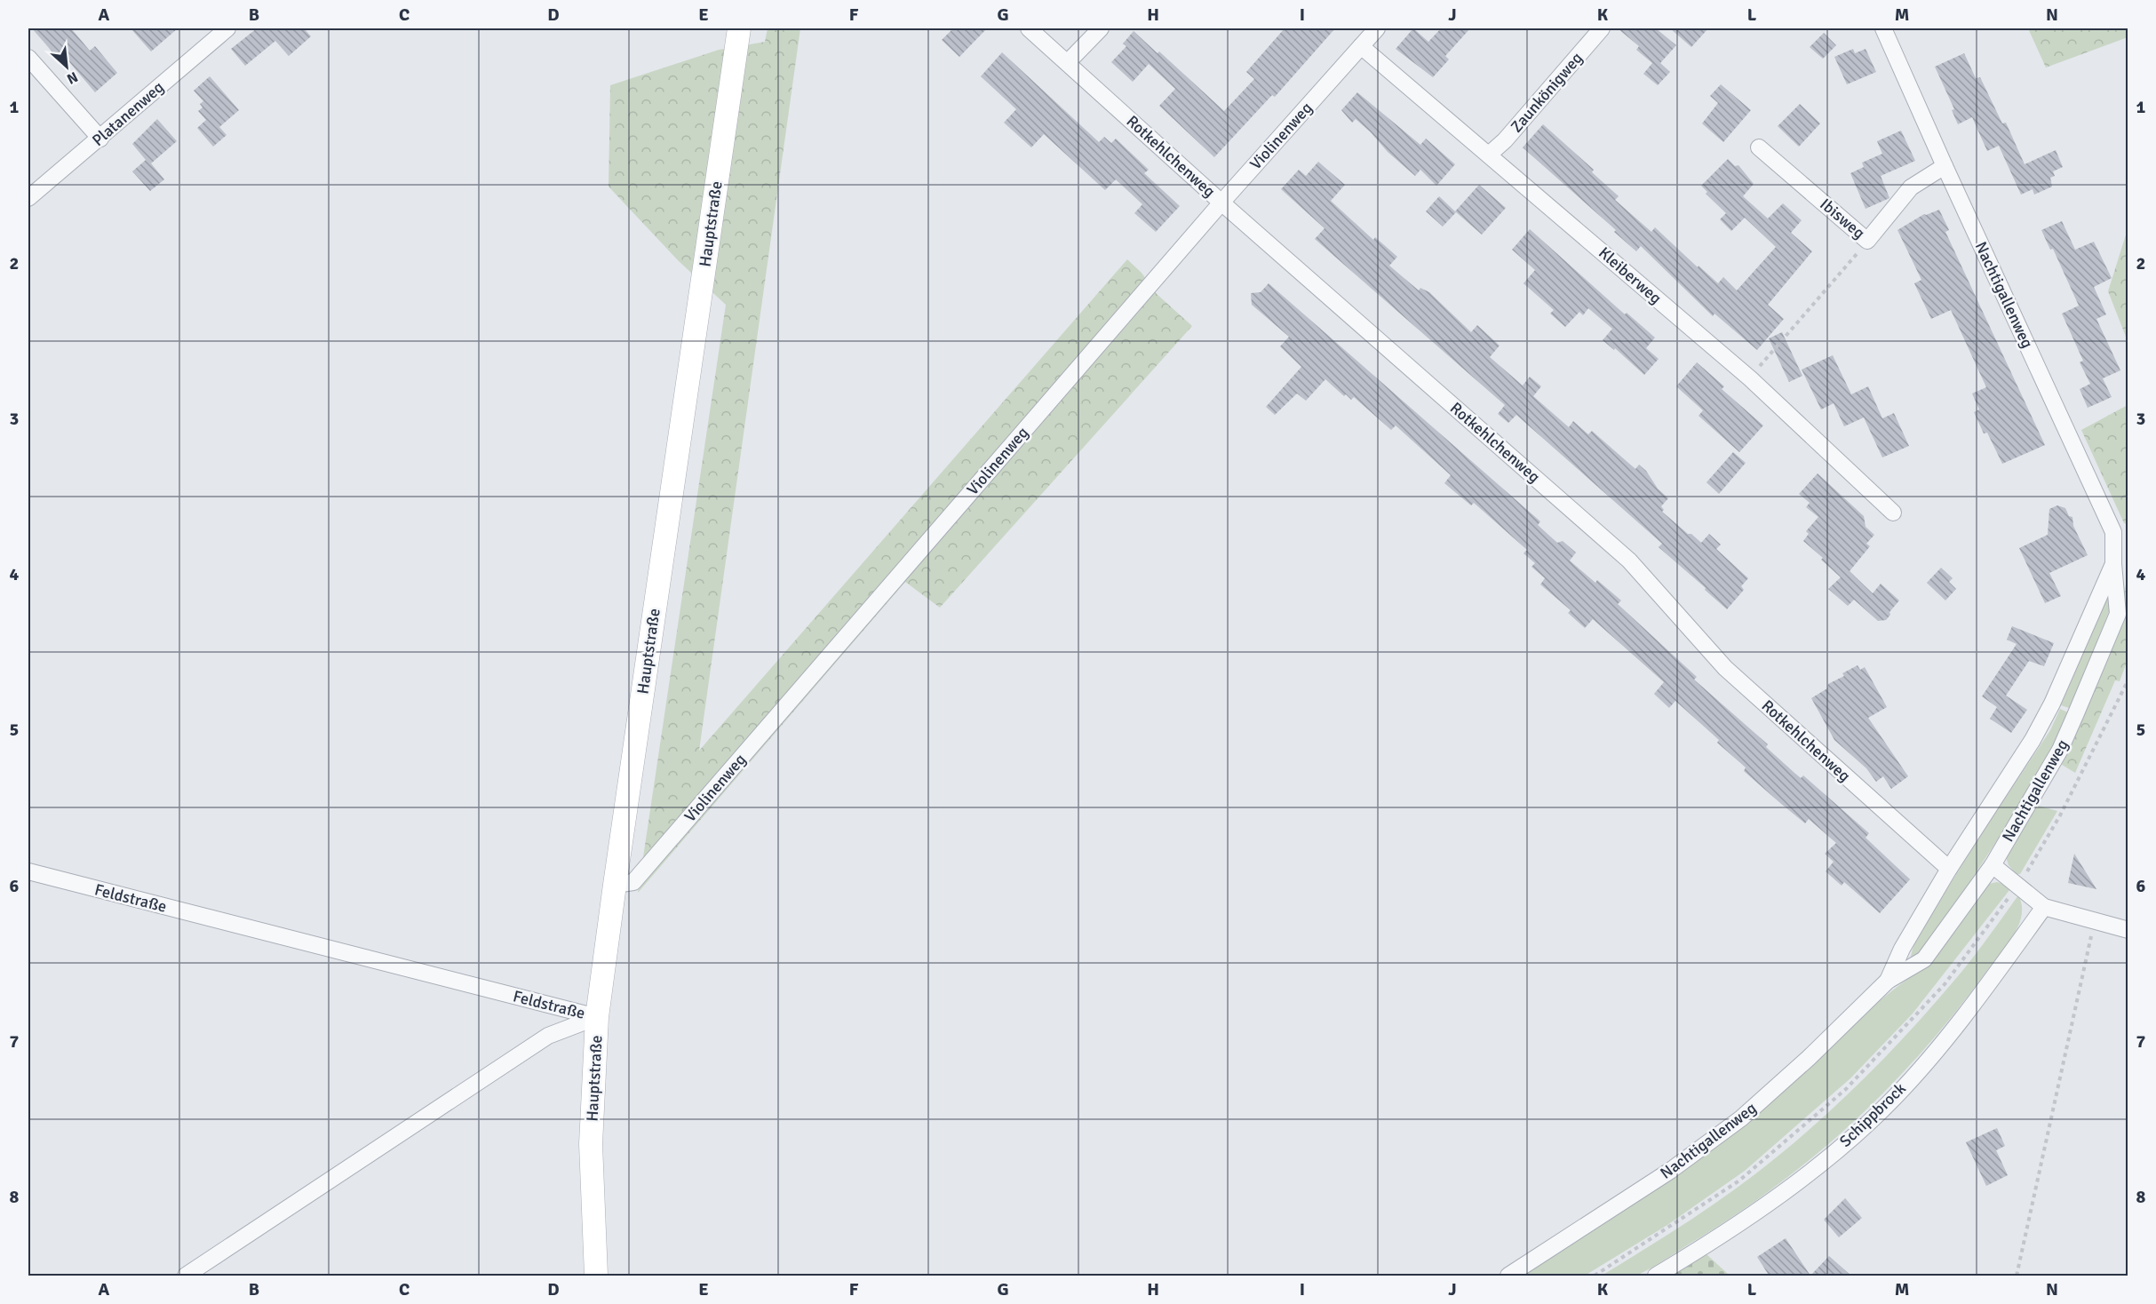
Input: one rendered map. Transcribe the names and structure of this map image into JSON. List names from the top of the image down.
{
  "streets": {
    "street": [
      "Zaunkönigweg",
      "Platanenweg",
      "Violinenweg",
      "Rotkehlchenweg",
      "Ibisweg",
      "Hauptstraße",
      "Kleiberweg",
      "Nachtigallenweg",
      "Feldstraße",
      "Schippbrock"
    ]
  },
  "crossings": [
    ["Zaunkönigweg", "Kleiberweg"],
    ["Violinenweg", "Rotkehlchenweg"],
    ["Violinenweg", "Hauptstraße"],
    ["Violinenweg", "Kleiberweg"],
    ["Rotkehlchenweg", "Nachtigallenweg"],
    ["Ibisweg", "Nachtigallenweg"],
    ["Hauptstraße", "Feldstraße"]
  ],
  "north": "bottom right",
  "grid": {
    "columns": [
      "A",
      "B",
      "C",
      "D",
      "E",
      "F",
      "G",
      "H",
      "I",
      "J",
      "K",
      "L",
      "M",
      "N"
    ],
    "rows": [
      "1",
      "2",
      "3",
      "4",
      "5",
      "6",
      "7",
      "8"
    ]
  }
}
